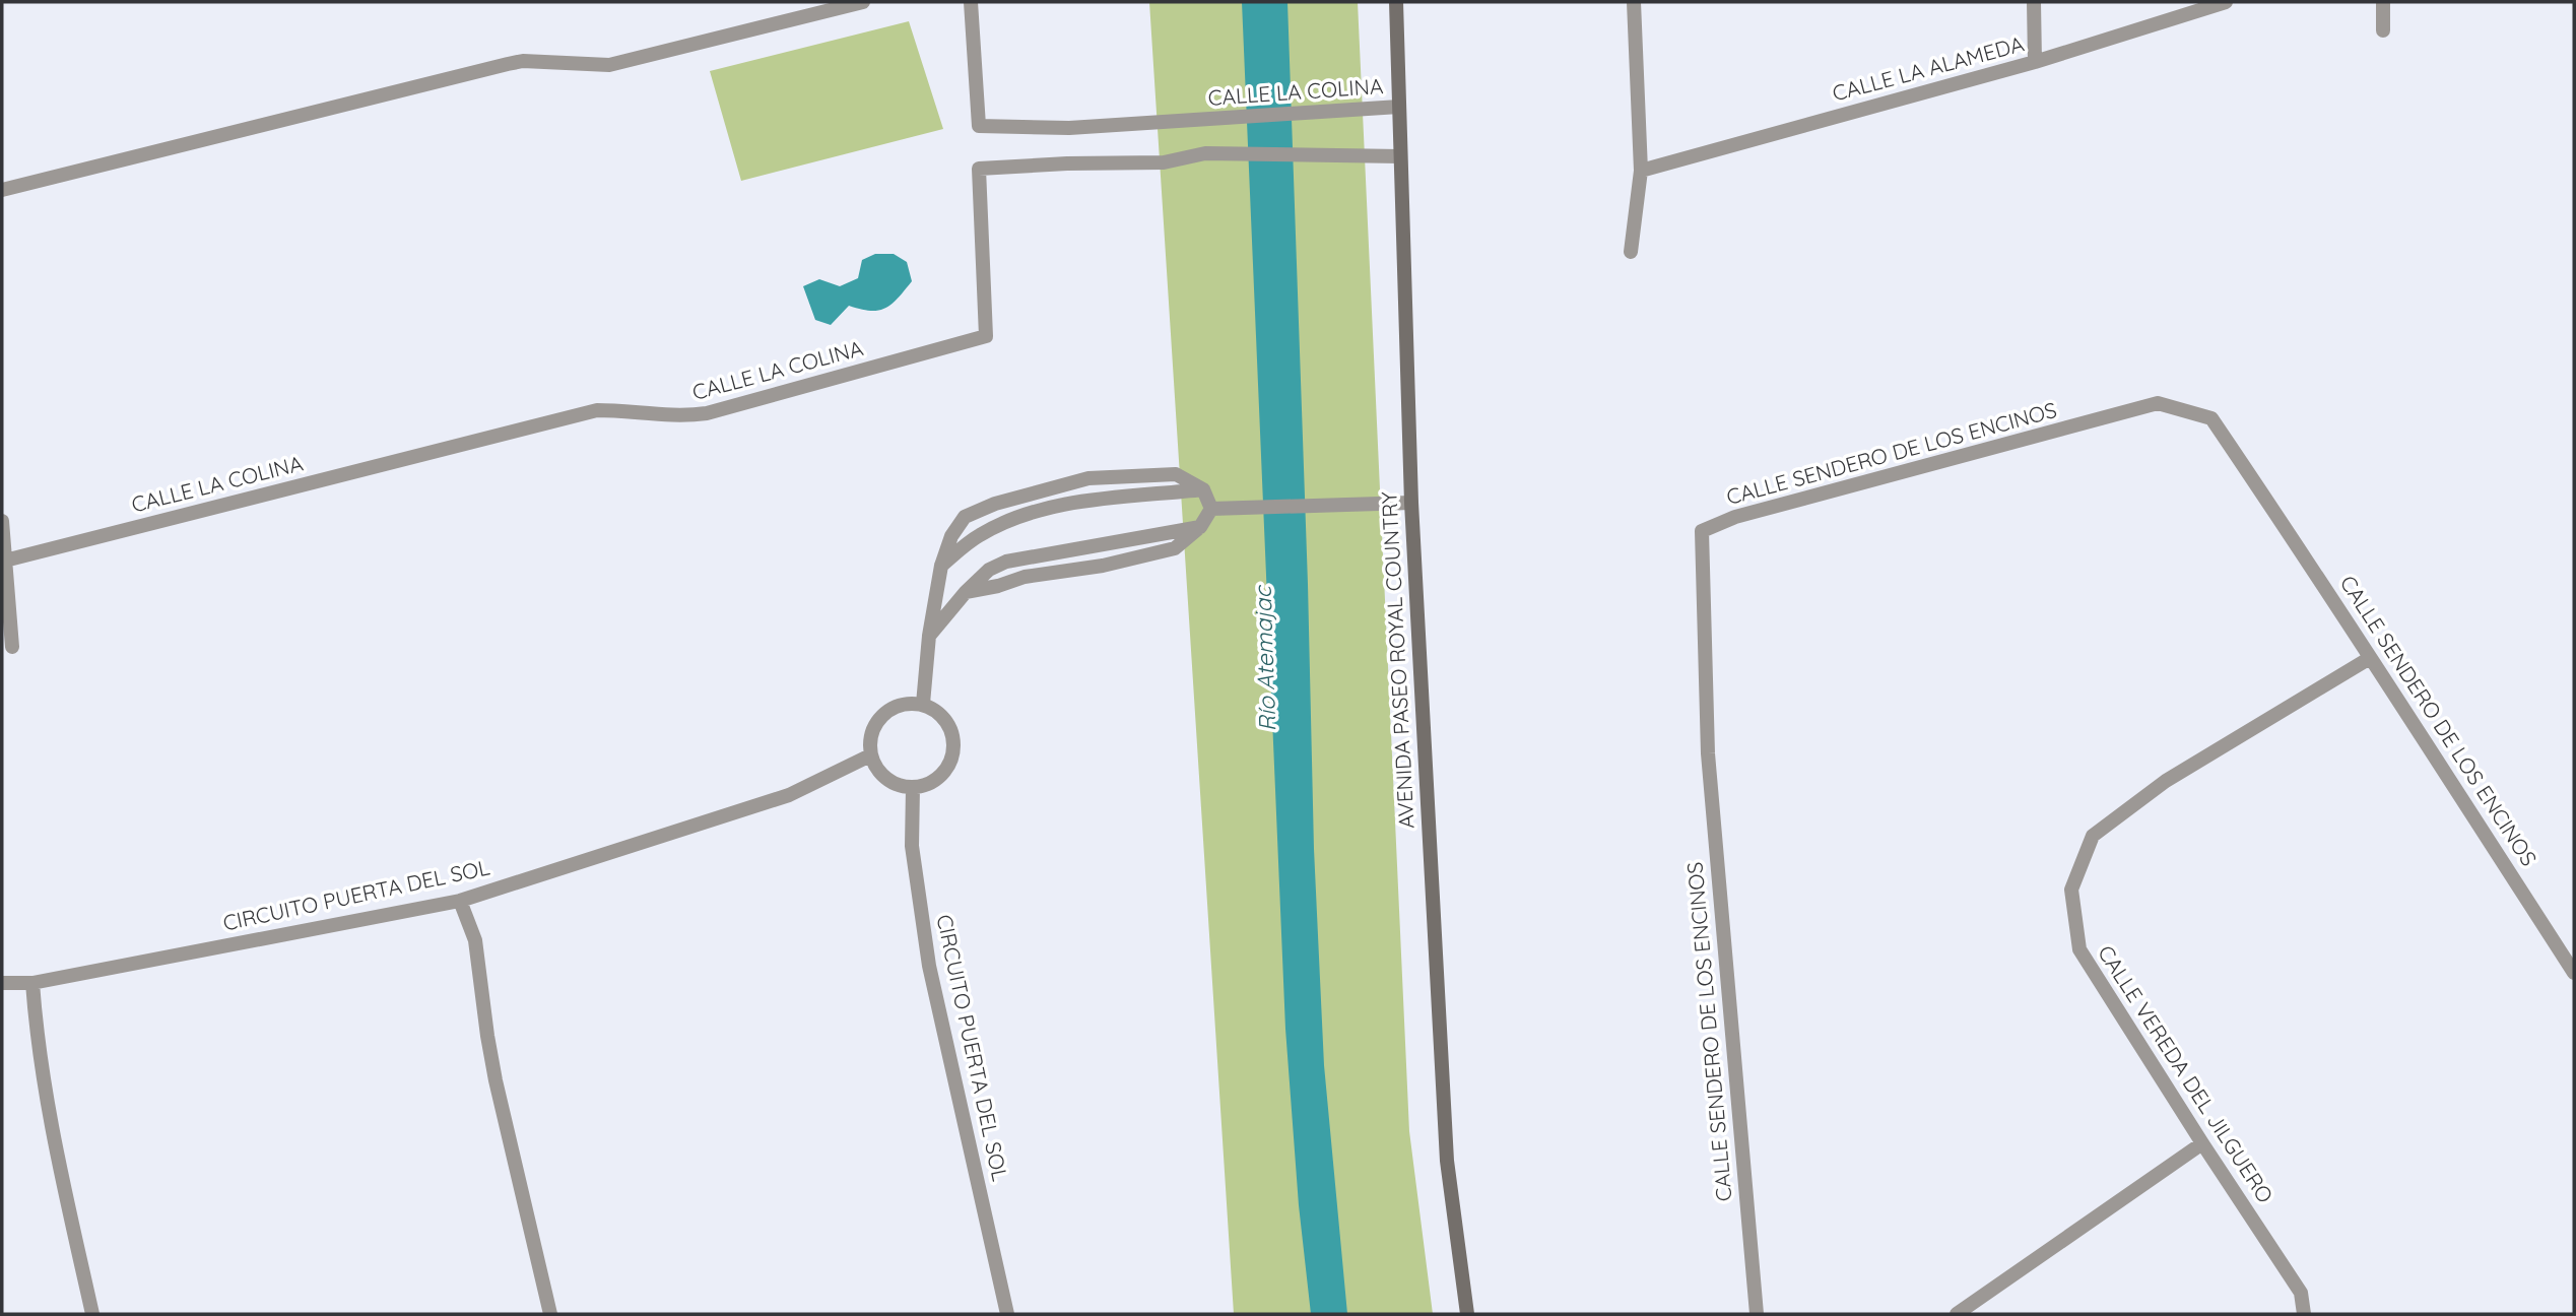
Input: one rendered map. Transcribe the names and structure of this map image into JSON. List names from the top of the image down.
{
  "streets": {
    "street": [
      "CALLE LA ALAMEDA",
      "CALLE LA COLINA",
      "CALLE SENDERO DE LOS ENCINOS",
      "AVENIDA PASEO ROYAL COUNTRY",
      "CIRCUITO PUERTA DEL SOL",
      "CALLE VEREDA DEL JILGUERO"
    ]
  },
  "crossings": [
    ["CALLE LA COLINA", "AVENIDA PASEO ROYAL COUNTRY"],
    ["CALLE SENDERO DE LOS ENCINOS", "CALLE VEREDA DEL JILGUERO"]
  ],
  "water": ["Río Atemajac"]
}
